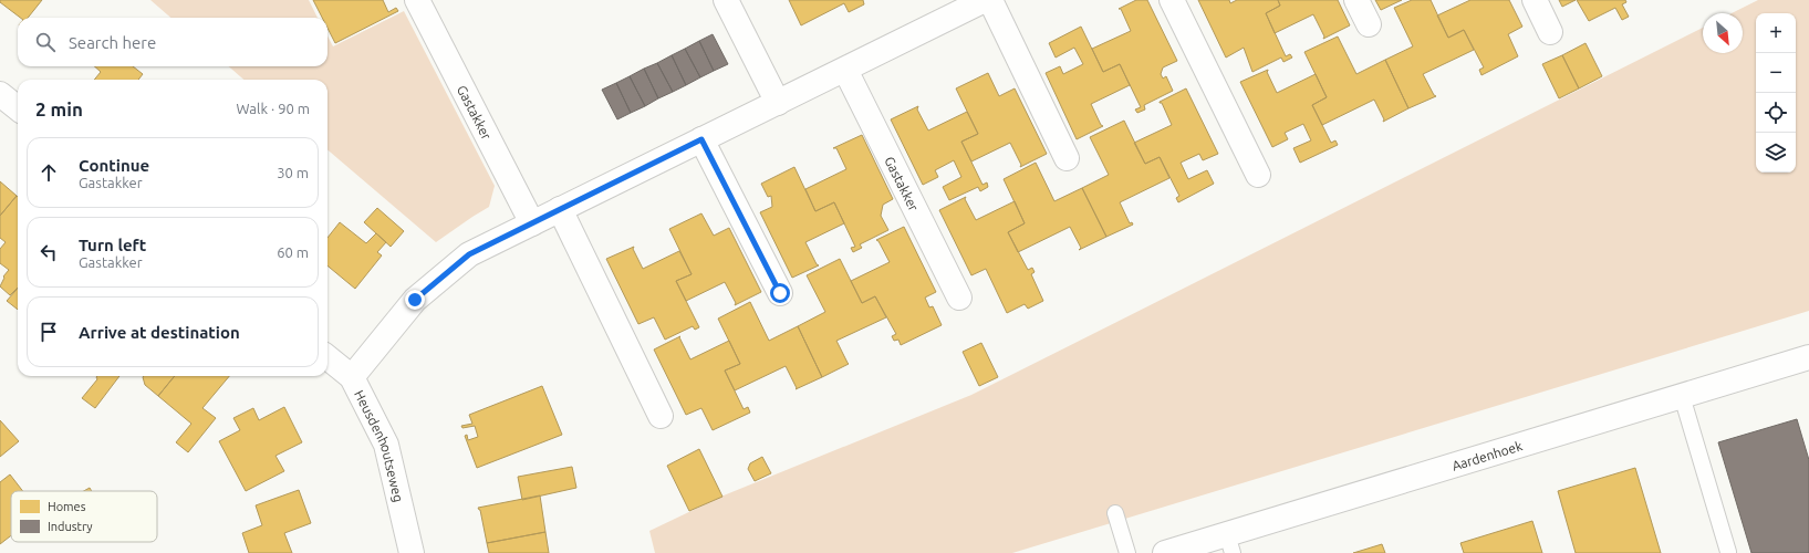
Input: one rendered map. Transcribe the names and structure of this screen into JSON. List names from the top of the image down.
{
  "streets": {
    "street": ["Gastakker", "Heusdenhoutseweg", "Aardenhoek"]
  },
  "legend": ["Homes", "Industry"],
  "north": "bottom right",
  "page": {
    "map_buttons": ["+", "−"],
    "search": "Search here",
    "heading": ["2 min", "Walk · 90 m"],
    "list": [
      ["Continue", "Gastakker", "30 m"],
      ["Turn left", "Gastakker", "60 m"],
      "Arrive at destination"
    ]
  }
}
